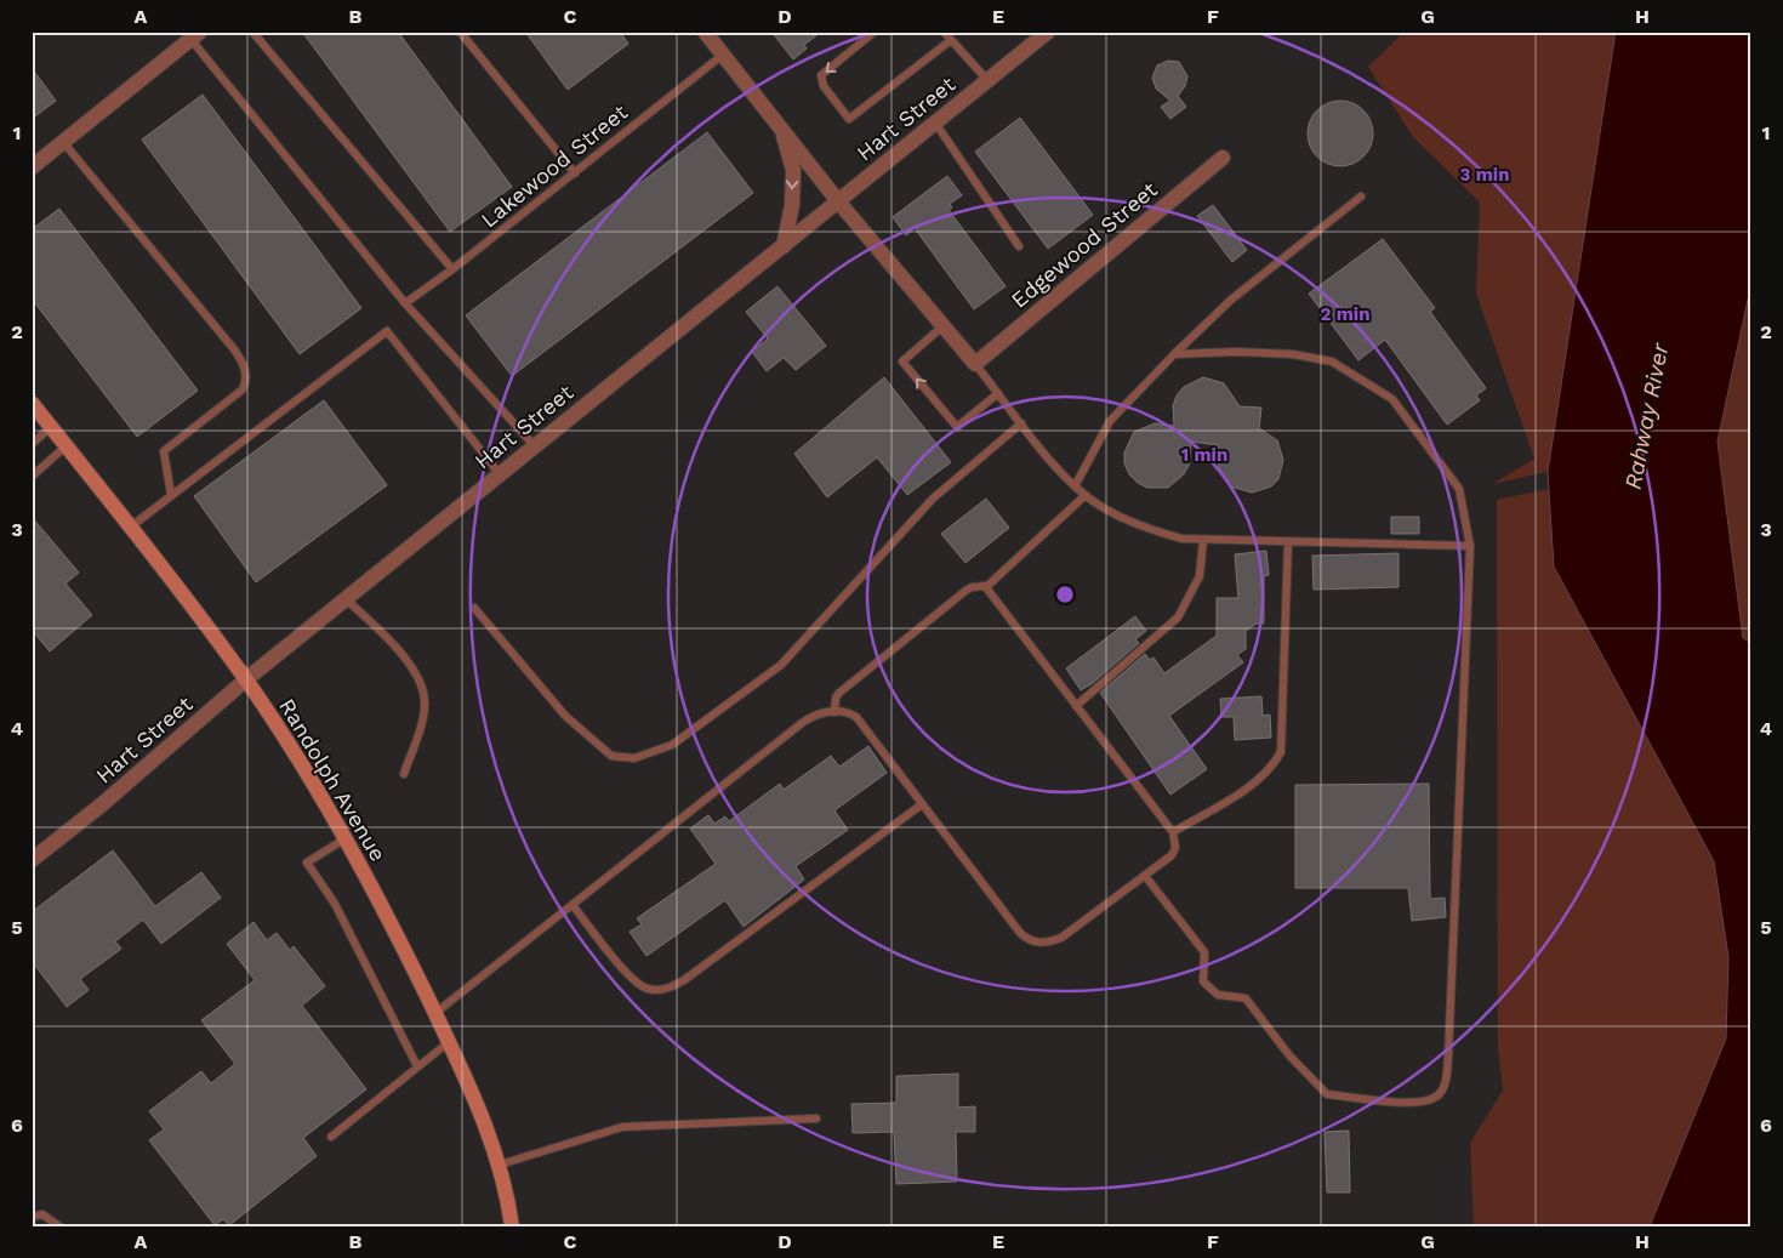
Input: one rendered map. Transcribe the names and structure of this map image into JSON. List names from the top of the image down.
{
  "streets": {
    "main road": ["Randolph Avenue"],
    "street": ["Hart Street", "Edgewood Street"],
    "lane": ["Lakewood Street"]
  },
  "crossings": [
    ["Hart Street", "Randolph Avenue"]
  ],
  "water": ["Rahway River"],
  "grid": {
    "columns": [
      "A",
      "B",
      "C",
      "D",
      "E",
      "F",
      "G",
      "H"
    ],
    "rows": [
      "1",
      "2",
      "3",
      "4",
      "5",
      "6"
    ]
  },
  "rings": ["3 min", "2 min", "1 min"]
}
